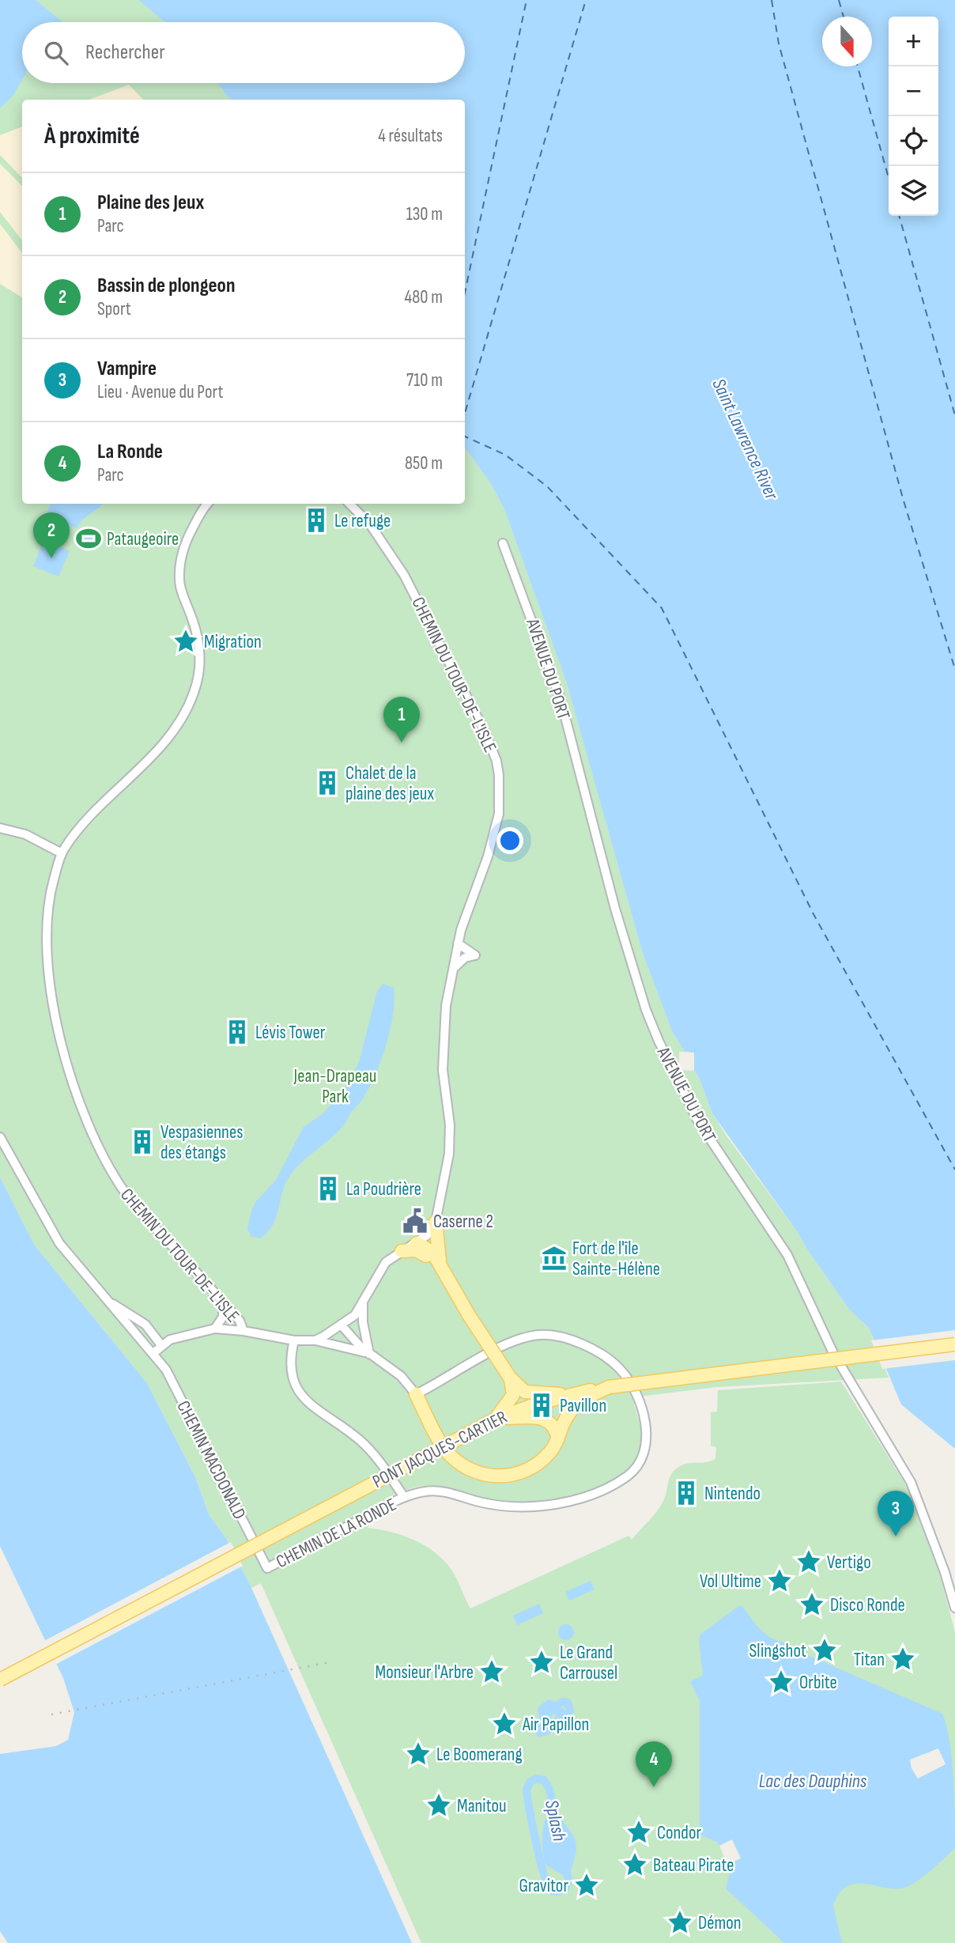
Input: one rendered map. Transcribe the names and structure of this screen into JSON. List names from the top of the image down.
{
  "streets": {
    "main road": ["PONT JACQUES-CARTIER"],
    "street": [
      "AVENUE DU PORT",
      "CHEMIN DU TOUR-DE-L'ISLE",
      "CHEMIN MACDONALD",
      "CHEMIN DE LA RONDE"
    ]
  },
  "crossings": [
    ["CHEMIN DU TOUR-DE-L'ISLE", "CHEMIN DE LA RONDE"],
    ["CHEMIN MACDONALD", "CHEMIN DE LA RONDE"]
  ],
  "water": ["Saint Lawrence River", "Lac des Dauphins", "Splash"],
  "parks": ["Jean-Drapeau Park"],
  "places": {
    "building": [
      "Le refuge",
      "Chalet de la plaine des jeux",
      "Lévis Tower",
      "Vespasiennes des étangs",
      "La Poudrière",
      "Pavillon",
      "Nintendo"
    ],
    "sports": ["Pataugeoire"],
    "place": [
      "Migration",
      "Vertigo",
      "Vol Ultime",
      "Disco Ronde",
      "Slingshot",
      "Titan",
      "Le Grand Carrousel",
      "Monsieur l'Arbre",
      "Orbite",
      "Air Papillon",
      "Le Boomerang",
      "Manitou",
      "Condor",
      "Bateau Pirate",
      "Gravitor",
      "Démon"
    ],
    "public building": ["Caserne 2"],
    "museum": ["Fort de l'île Sainte-Hélène"]
  },
  "north": "bottom",
  "page": {
    "map_buttons": ["+", "−"],
    "search": "Rechercher",
    "heading": ["À proximité", "4 résultats"],
    "list": [
      {
        "mark": "1",
        "name": "Plaine des Jeux",
        "note": "Parc",
        "value": "130 m"
      },
      {
        "mark": "2",
        "name": "Bassin de plongeon",
        "note": "Sport",
        "value": "480 m"
      },
      {
        "mark": "3",
        "name": "Vampire",
        "note": "Lieu · Avenue du Port",
        "value": "710 m"
      },
      {
        "mark": "4",
        "name": "La Ronde",
        "note": "Parc",
        "value": "850 m"
      }
    ],
    "pins": [
      "2",
      "1",
      "3",
      "4"
    ]
  }
}
